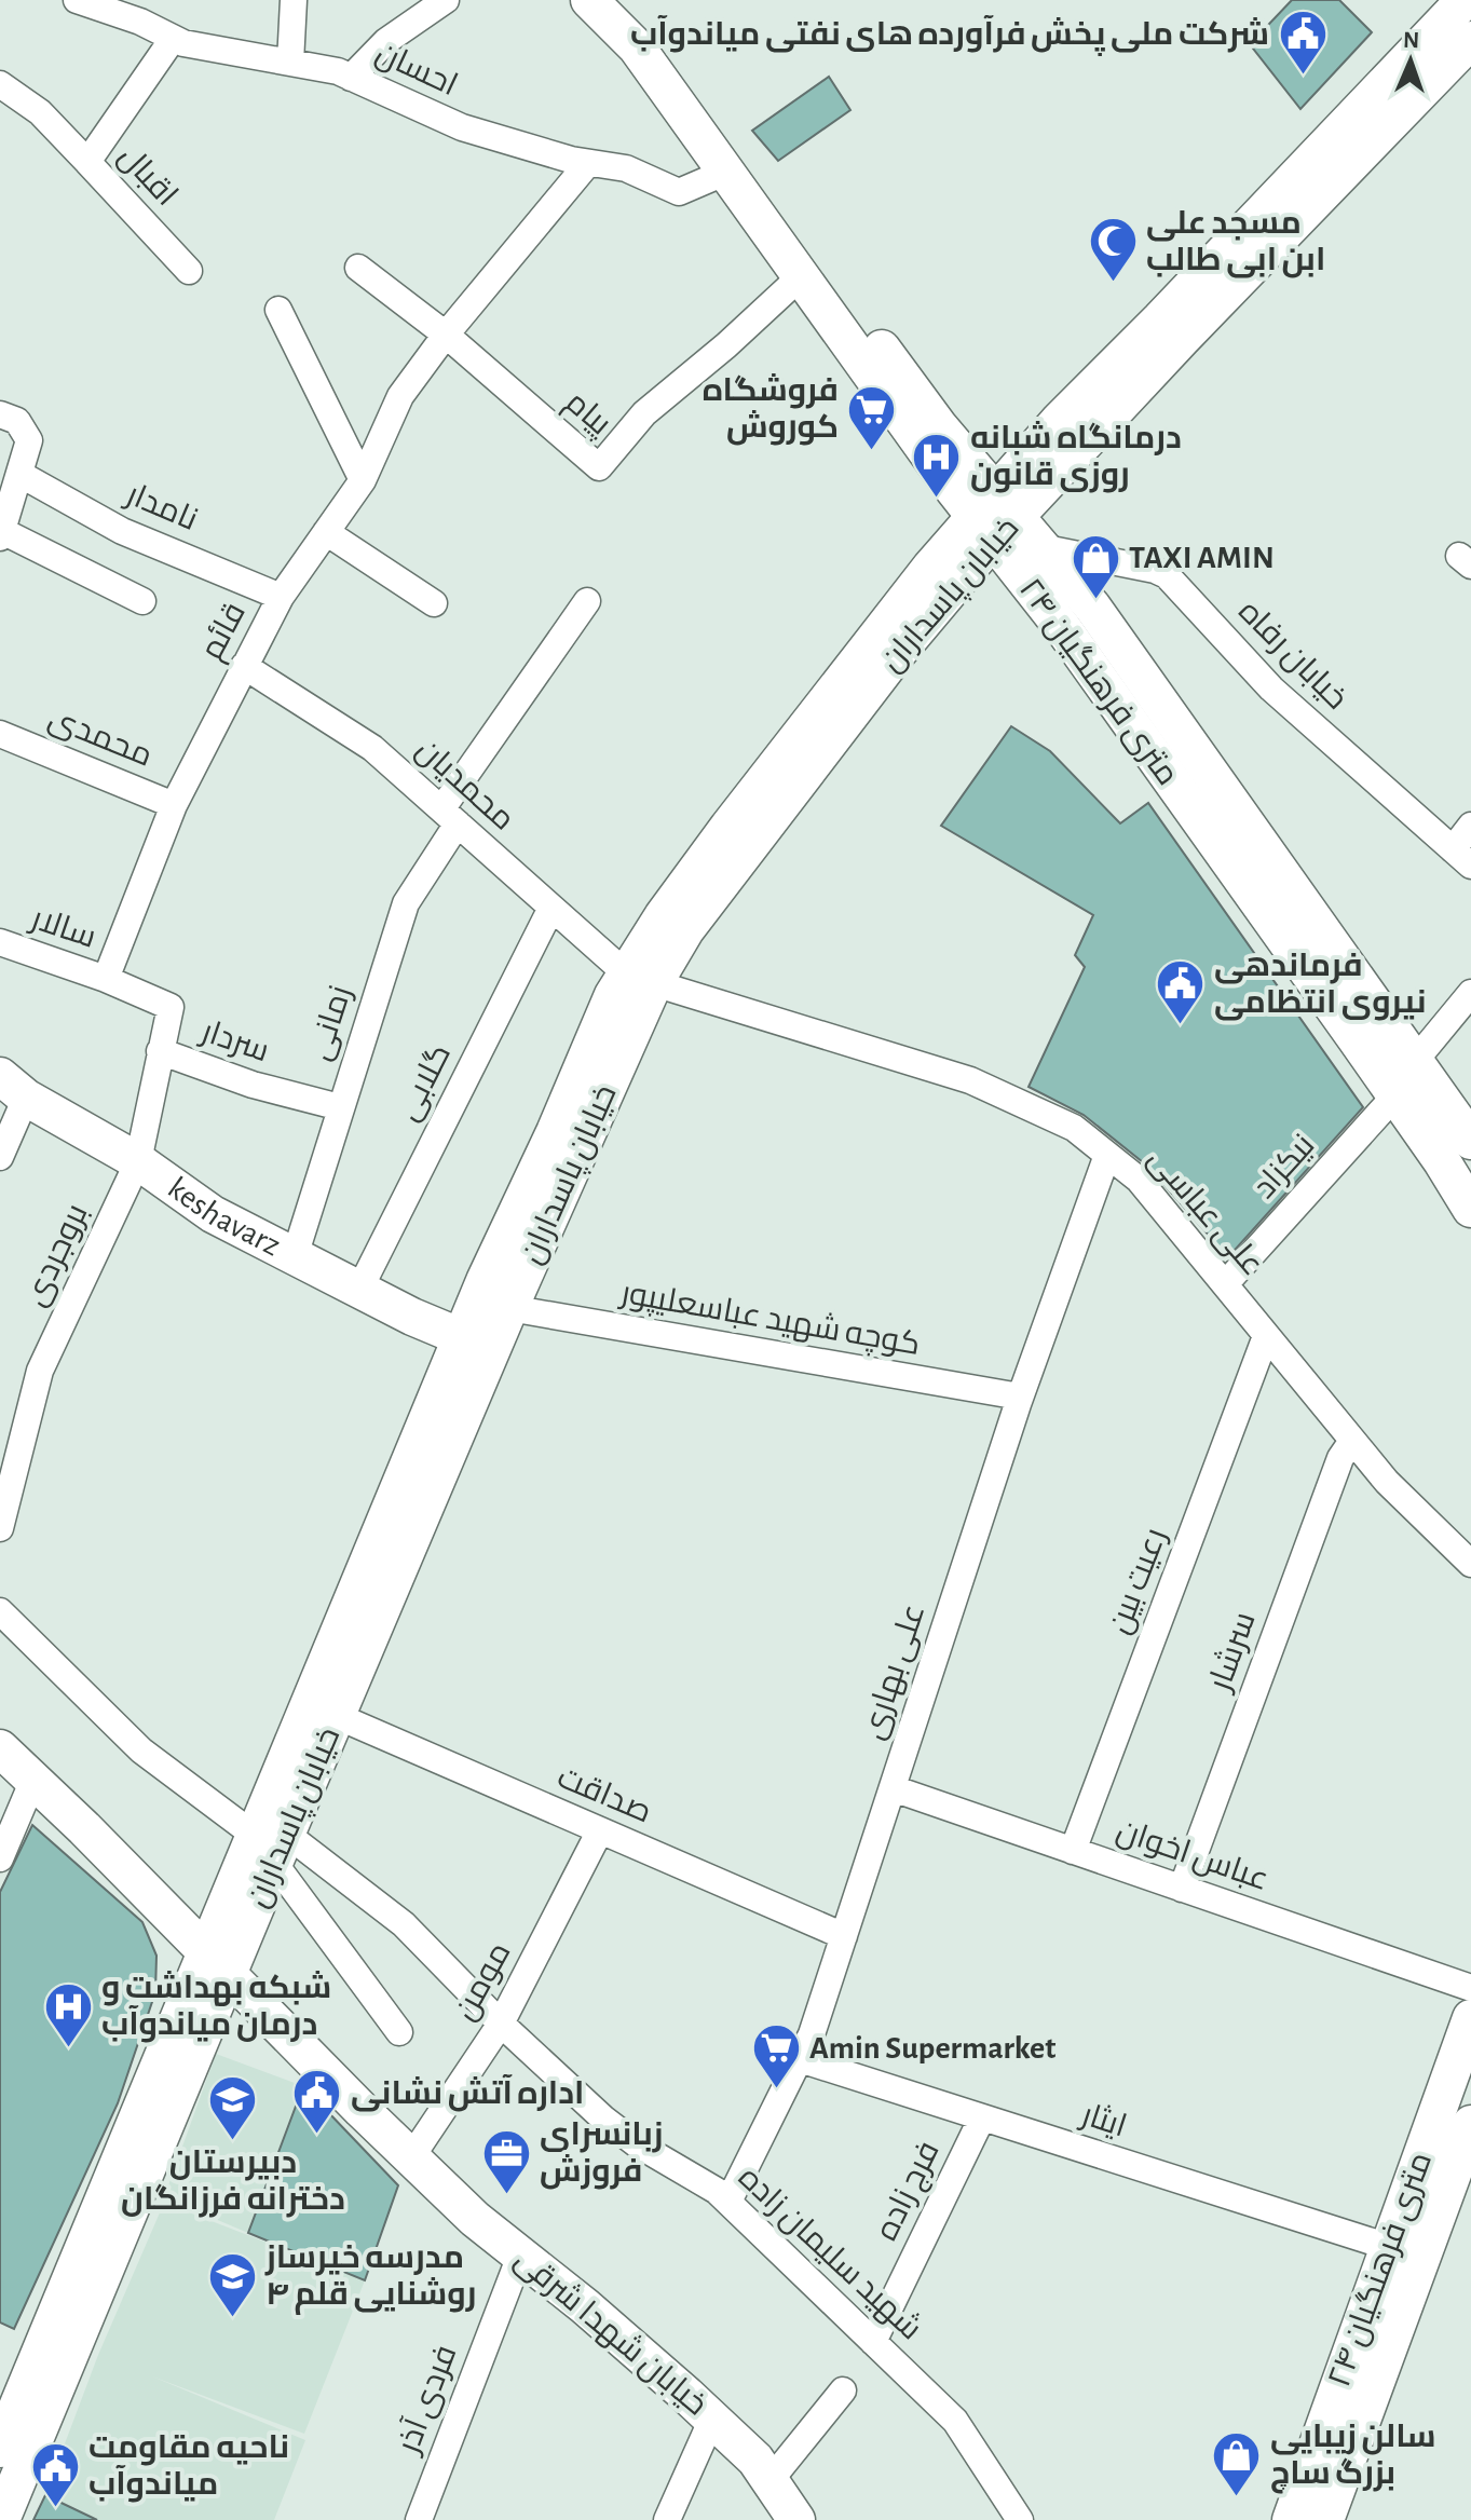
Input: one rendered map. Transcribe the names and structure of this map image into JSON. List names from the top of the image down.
{
  "streets": {
    "main road": [
      "خیابان پاسداران",
      "۲۴ متری فرهنگیان",
      "keshavarz",
      "خیابان شهدا شرقی"
    ],
    "street": [
      "احسان",
      "اقبال",
      "پیام",
      "نامدار",
      "قائم",
      "خیابان رفاه",
      "محمدی",
      "محمدیان",
      "سالار",
      "زمانی",
      "سردار",
      "گلابی",
      "نیکزاد",
      "علی عباسی",
      "بروجردی",
      "کوچه شهید عباسعلیپور",
      "رعیت بین",
      "سرشار",
      "علی بهاری",
      "صداقت",
      "عباس اخوان",
      "مومن",
      "ایثار",
      "فرج زاده",
      "شهید سلیمان زاده",
      "فردی آذر"
    ]
  },
  "crossings": [
    ["احسان", "اقبال"],
    ["احسان", "قائم"],
    ["احسان", "۲۴ متری فرهنگیان"],
    ["پیام", "قائم"],
    ["پیام", "۲۴ متری فرهنگیان"],
    ["نامدار", "قائم"],
    ["خیابان پاسداران", "۲۴ متری فرهنگیان"],
    ["خیابان پاسداران", "محمدیان"],
    ["خیابان پاسداران", "علی عباسی"],
    ["خیابان پاسداران", "keshavarz"],
    ["خیابان پاسداران", "کوچه شهید عباسعلیپور"],
    ["خیابان پاسداران", "صداقت"],
    ["خیابان پاسداران", "شهید سلیمان زاده"],
    ["قائم", "محمدی"],
    ["قائم", "محمدیان"],
    ["قائم", "سالار"],
    ["خیابان رفاه", "۲۴ متری فرهنگیان"],
    ["۲۴ متری فرهنگیان", "نیکزاد"],
    ["۲۴ متری فرهنگیان", "ایثار"],
    ["محمدیان", "زمانی"],
    ["محمدیان", "گلابی"],
    ["محمدیان", "علی عباسی"],
    ["زمانی", "سردار"],
    ["زمانی", "keshavarz"],
    ["گلابی", "keshavarz"],
    ["نیکزاد", "علی عباسی"],
    ["علی عباسی", "رعیت بین"],
    ["علی عباسی", "سرشار"],
    ["علی عباسی", "علی بهاری"],
    ["keshavarz", "بروجردی"],
    ["کوچه شهید عباسعلیپور", "علی بهاری"],
    ["رعیت بین", "عباس اخوان"],
    ["سرشار", "عباس اخوان"],
    ["علی بهاری", "صداقت"],
    ["علی بهاری", "عباس اخوان"],
    ["علی بهاری", "ایثار"],
    ["علی بهاری", "شهید سلیمان زاده"],
    ["صداقت", "مومن"],
    ["مومن", "شهید سلیمان زاده"],
    ["مومن", "خیابان شهدا شرقی"],
    ["ایثار", "فرج زاده"],
    ["فرج زاده", "شهید سلیمان زاده"],
    ["خیابان شهدا شرقی", "فردی آذر"]
  ],
  "places": {
    "public building": [
      "شرکت ملی پخش فرآورده های نفتی میاندوآب",
      "فرماندهی نیروی انتظامی",
      "اداره آتش نشانی",
      "ناحیه مقاومت میاندوآب"
    ],
    "mosque": ["مسجد علی ابن ابی طالب"],
    "supermarket": ["فروشگاه کوروش", "Amin Supermarket"],
    "hospital": ["درمانگاه شبانه روزی قانون", "شبکه بهداشت و درمان میاندوآب"],
    "shop": ["TAXI AMIN", "سالن زیبایی بزرگ ساچ"],
    "school or university": ["دبیرستان دخترانه فرزانگان", "مدرسه خیرساز روشنایی قلم ۴"],
    "office": ["زبانسرای فروزش"]
  },
  "north": "top"
}
